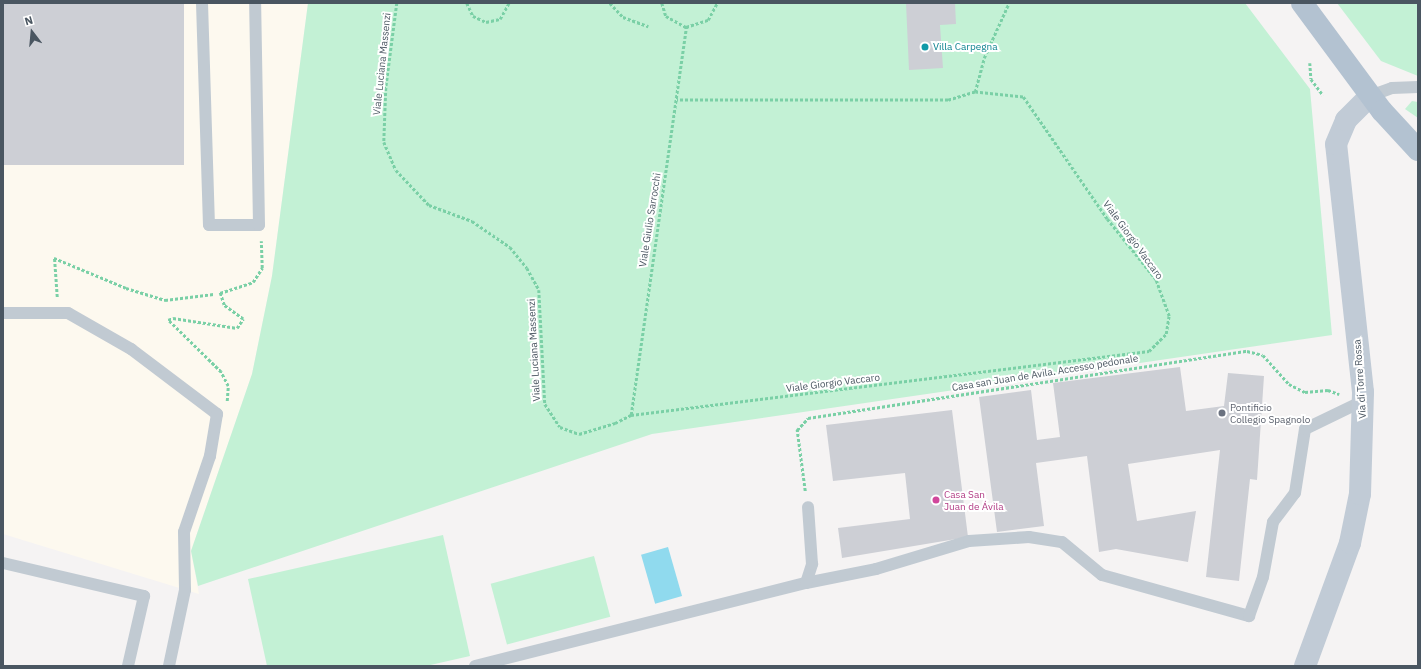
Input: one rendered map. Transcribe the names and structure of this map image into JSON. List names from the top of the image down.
{
  "streets": {
    "main road": ["Via di Torre Rossa"],
    "path": [
      "Viale Luciana Massenzi",
      "Viale Giulio Sarrocchi",
      "Viale Giorgio Vaccaro",
      "Casa san Juan de Avila. Accesso pedonale"
    ]
  },
  "crossings": [
    ["Viale Luciana Massenzi", "Viale Giulio Sarrocchi"],
    ["Viale Luciana Massenzi", "Viale Giorgio Vaccaro"],
    ["Viale Giulio Sarrocchi", "Viale Giorgio Vaccaro"],
    ["Casa san Juan de Avila. Accesso pedonale", "Via di Torre Rossa"]
  ],
  "places": ["Villa Carpegna", "Pontificio Collegio Spagnolo", "Casa San Juan de Ávila"],
  "north": "top"
}
